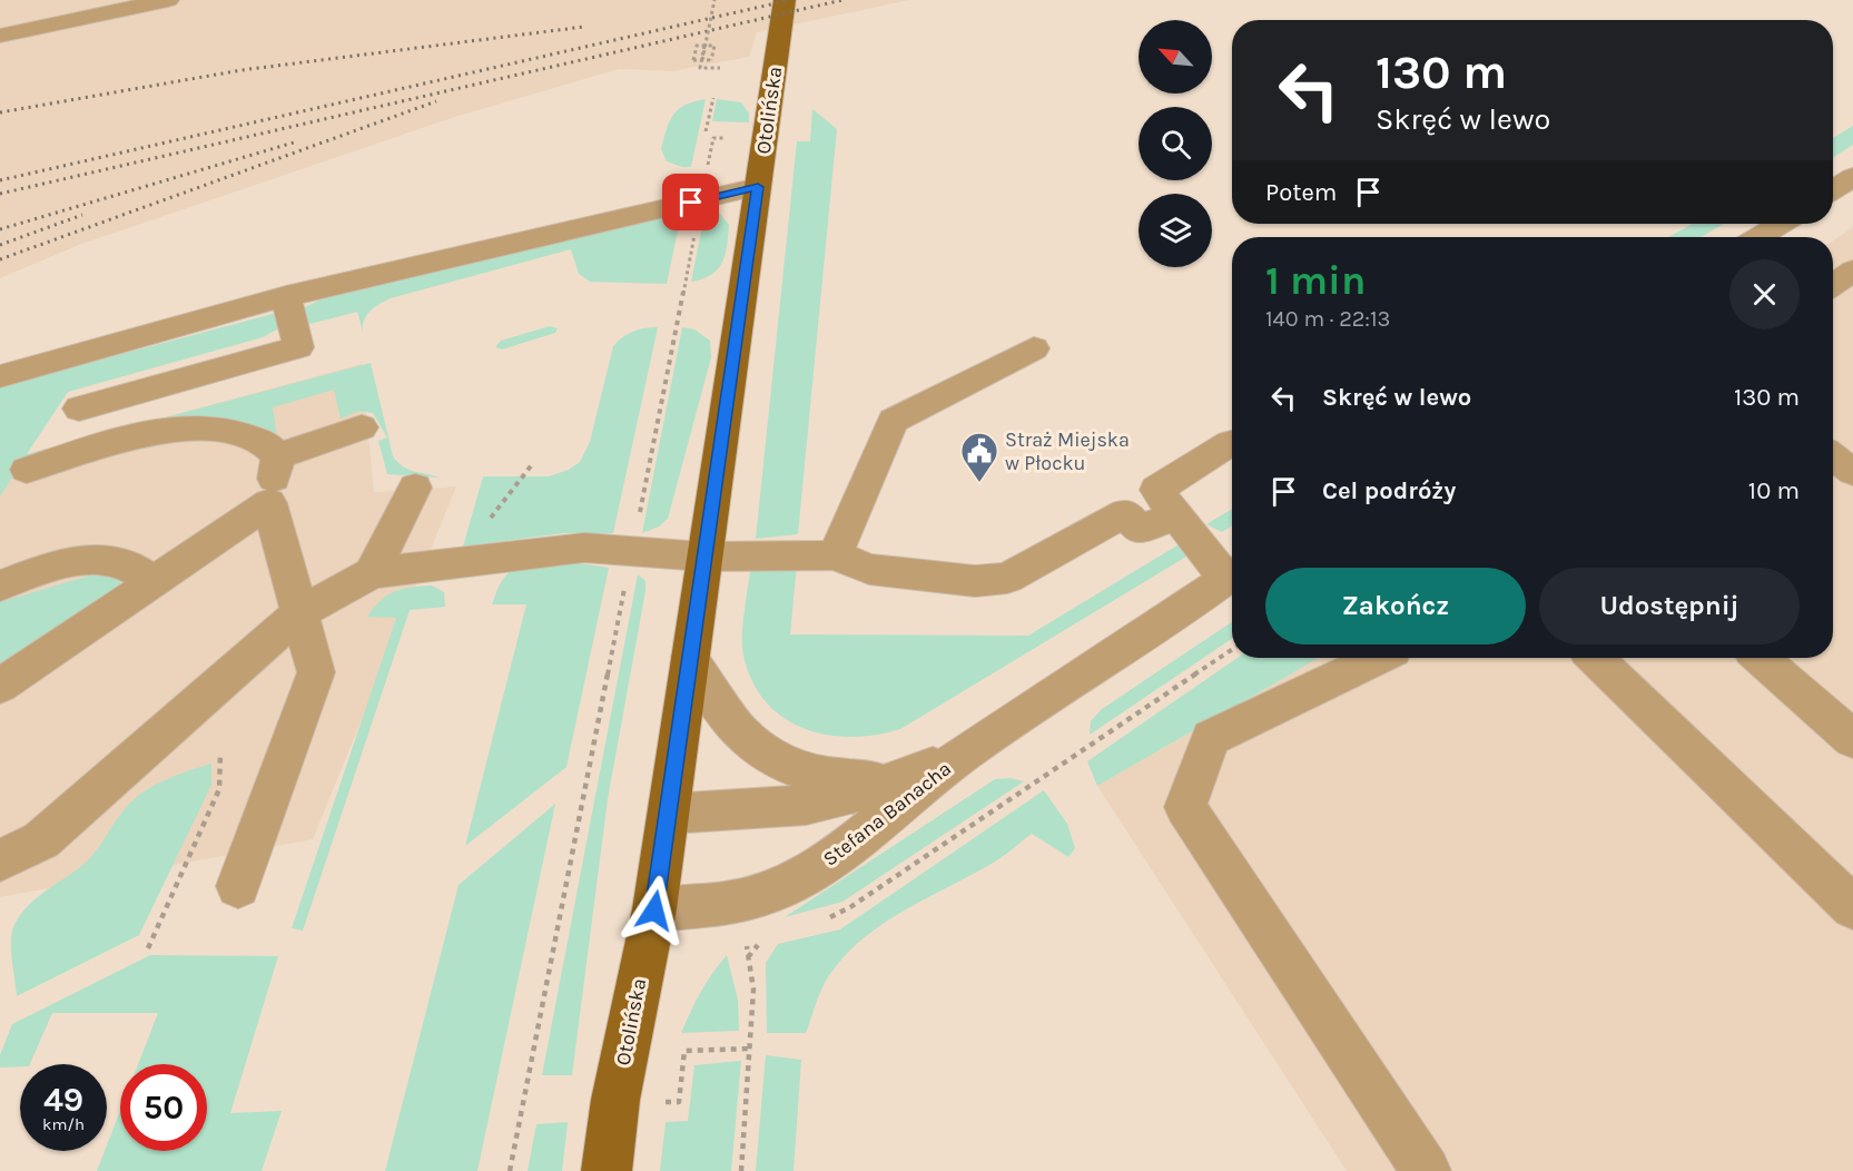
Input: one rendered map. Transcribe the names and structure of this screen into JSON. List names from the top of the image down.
{
  "streets": {
    "main road": ["Otolińska"],
    "street": ["Stefana Banacha"]
  },
  "crossings": [
    ["Otolińska", "Stefana Banacha"]
  ],
  "places": {
    "public building": ["Straż Miejska w Płocku"]
  },
  "north": "top left",
  "page": {
    "turn": ["130 m", "Skręć w lewo"],
    "then": "Potem",
    "heading": ["1 min", "140 m · 22:13"],
    "list": [
      {
        "name": "Skręć w lewo",
        "value": "130 m"
      },
      {
        "name": "Cel podróży",
        "value": "10 m"
      }
    ],
    "buttons": ["Zakończ", "Udostępnij"],
    "speed": "49 km/h",
    "limit": "50"
  }
}
